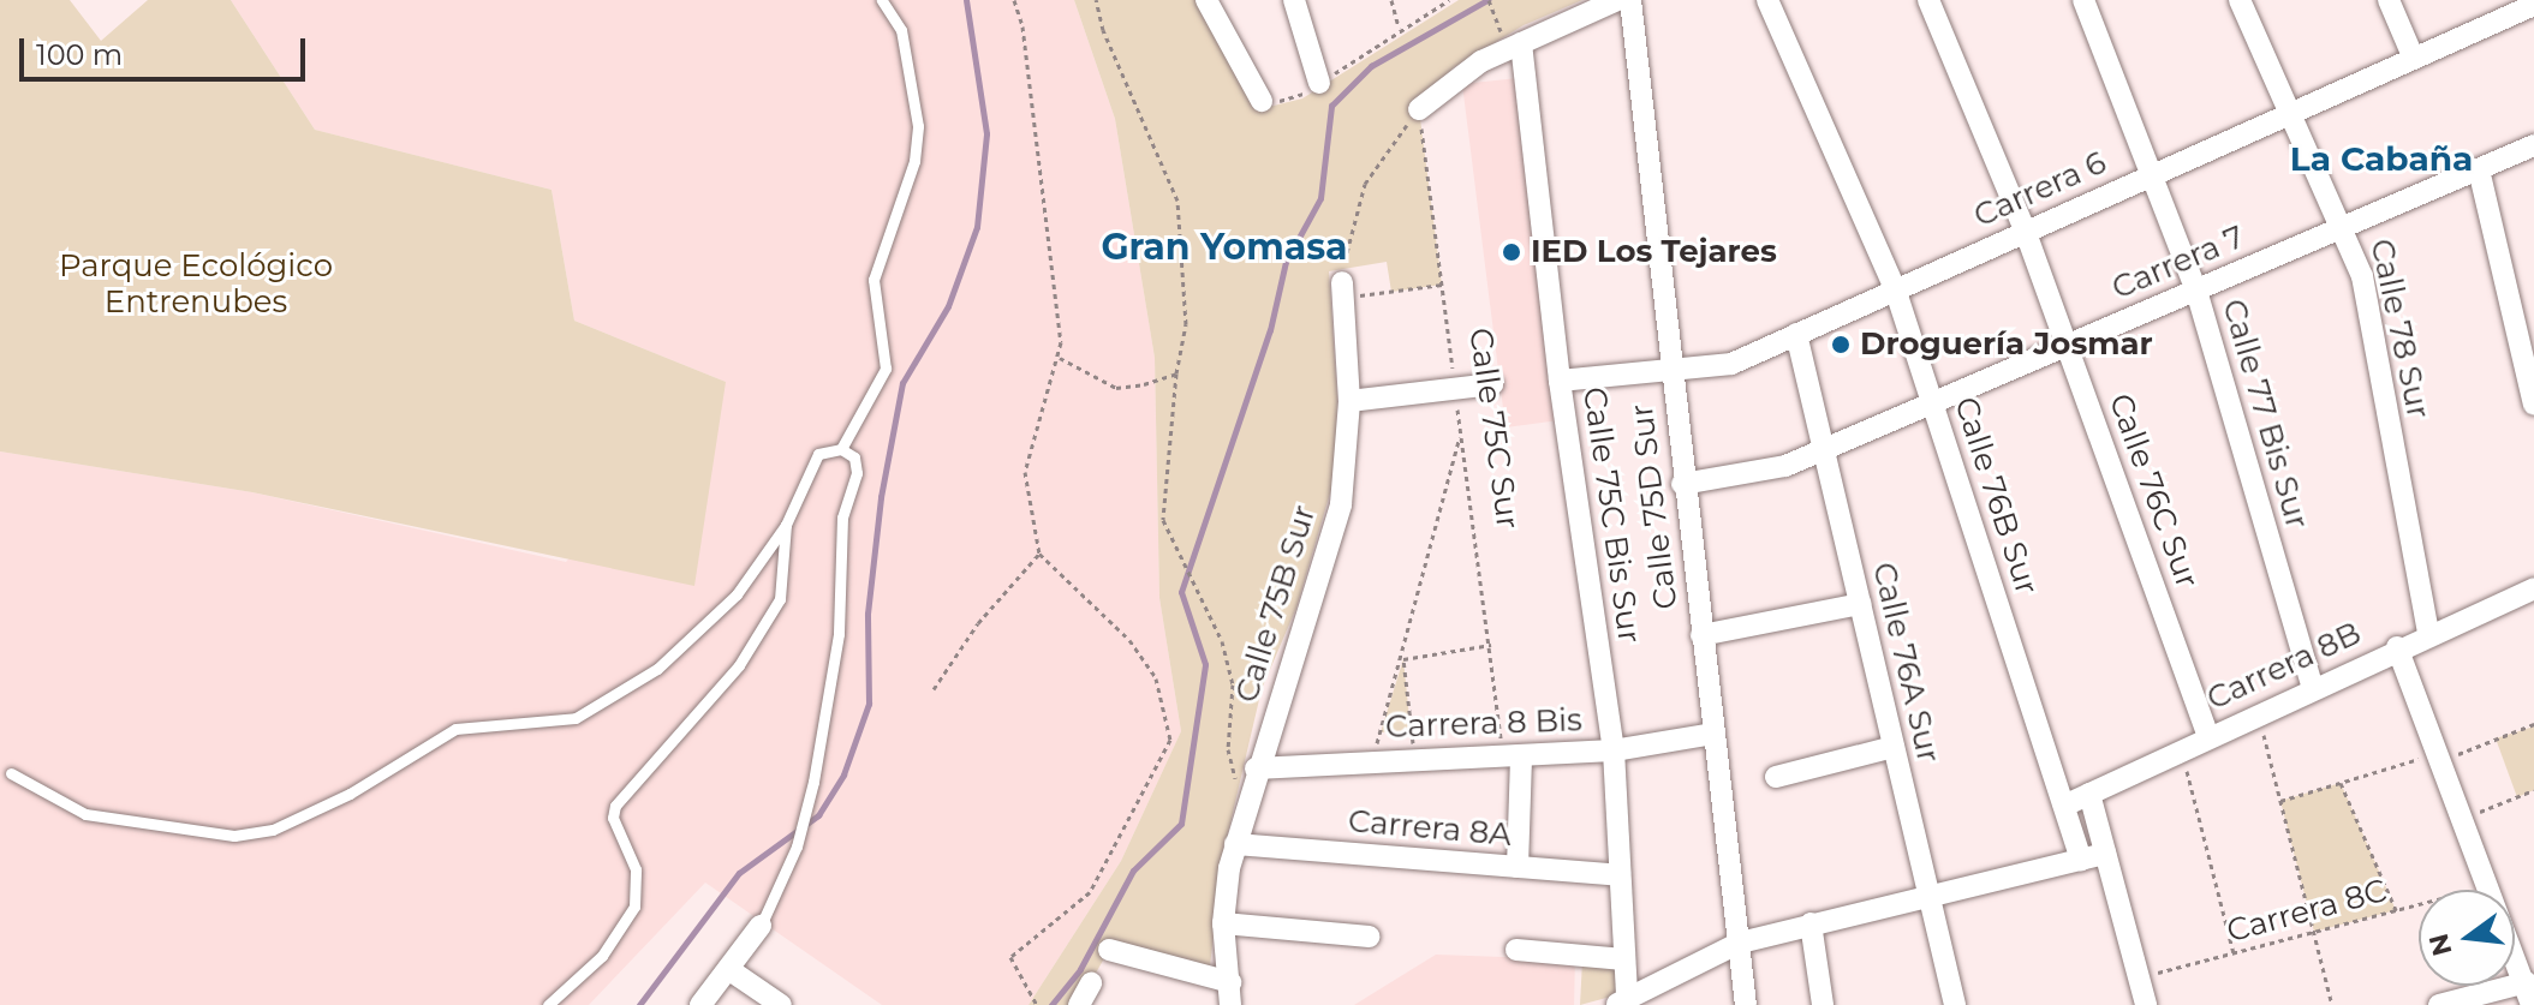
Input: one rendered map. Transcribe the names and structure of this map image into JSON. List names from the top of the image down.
{
  "streets": {
    "street": [
      "Carrera 6",
      "Carrera 7",
      "Calle 78 Sur",
      "Calle 77 Bis Sur",
      "Calle 76C Sur",
      "Calle 76B Sur",
      "Calle 75D Sur",
      "Calle 75C Bis Sur",
      "Calle 75B Sur",
      "Calle 76A Sur",
      "Carrera 8B",
      "Carrera 8 Bis",
      "Carrera 8A"
    ],
    "path": ["Calle 75C Sur", "Carrera 8C"]
  },
  "crossings": [
    ["Carrera 6", "Calle 78 Sur"],
    ["Carrera 6", "Calle 77 Bis Sur"],
    ["Carrera 6", "Calle 76C Sur"],
    ["Carrera 6", "Calle 76B Sur"],
    ["Carrera 6", "Calle 75D Sur"],
    ["Carrera 6", "Calle 75C Bis Sur"],
    ["Carrera 6", "Calle 76A Sur"],
    ["Carrera 7", "Calle 78 Sur"],
    ["Carrera 7", "Calle 77 Bis Sur"],
    ["Carrera 7", "Calle 76C Sur"],
    ["Carrera 7", "Calle 76B Sur"],
    ["Carrera 7", "Calle 75D Sur"],
    ["Carrera 7", "Calle 76A Sur"],
    ["Calle 78 Sur", "Carrera 8B"],
    ["Calle 77 Bis Sur", "Carrera 8B"],
    ["Calle 75C Sur", "Carrera 8 Bis"],
    ["Calle 76C Sur", "Carrera 8B"],
    ["Calle 76B Sur", "Carrera 8B"],
    ["Calle 75D Sur", "Carrera 8 Bis"],
    ["Calle 75C Bis Sur", "Carrera 8 Bis"],
    ["Calle 75C Bis Sur", "Carrera 8A"],
    ["Calle 75B Sur", "Carrera 8 Bis"],
    ["Calle 75B Sur", "Carrera 8A"]
  ],
  "districts": ["La Cabaña", "Gran Yomasa"],
  "parks": ["Parque Ecológico Entrenubes"],
  "places": ["IED Los Tejares", "Droguería Josmar"],
  "scale_bar": "100 m",
  "north": "left"
}
